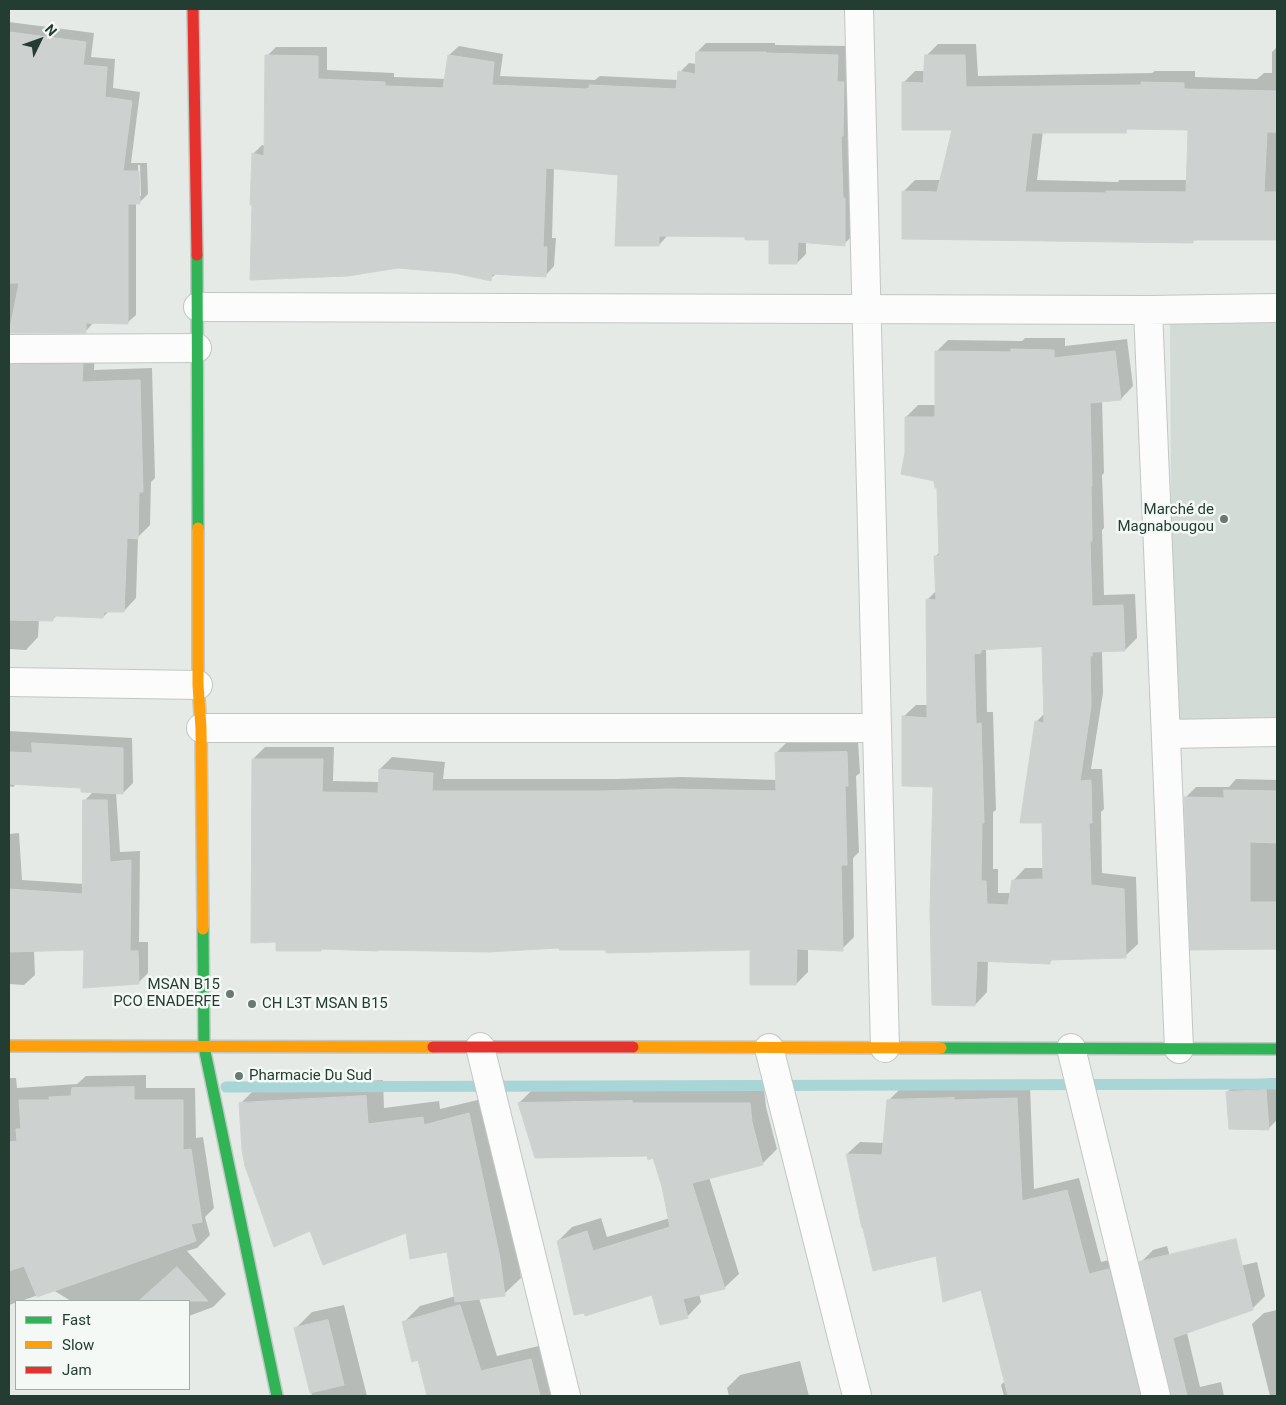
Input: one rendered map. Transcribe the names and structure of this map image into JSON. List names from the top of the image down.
{
  "places": [
    "Marché de Magnabougou",
    "MSAN B15 PCO ENADERFE",
    "CH L3T MSAN B15",
    "Pharmacie Du Sud"
  ],
  "legend": ["Fast", "Slow", "Jam"],
  "north": "top right"
}
